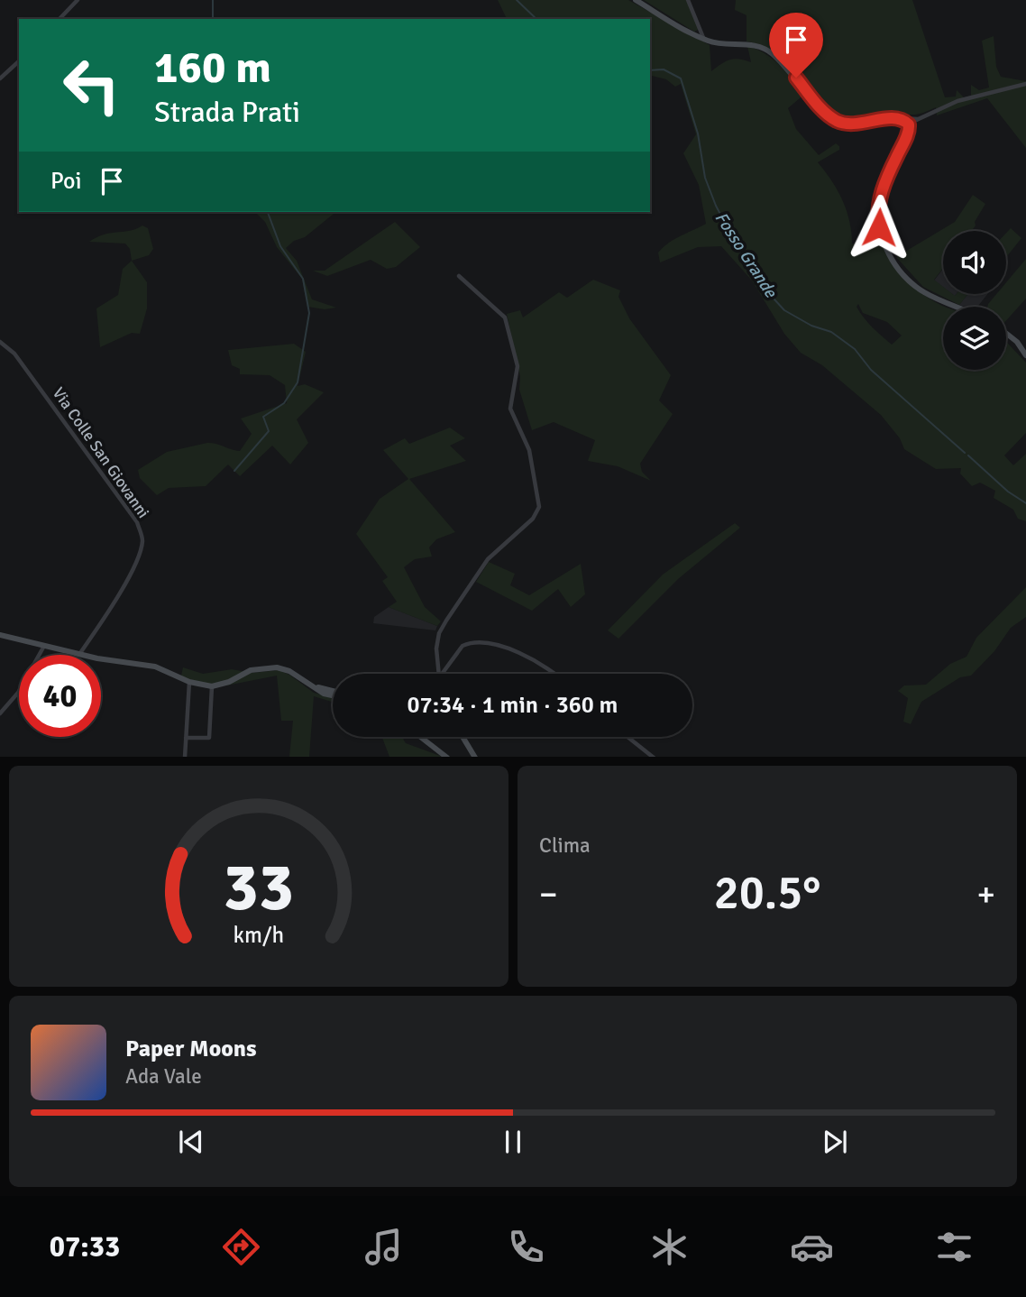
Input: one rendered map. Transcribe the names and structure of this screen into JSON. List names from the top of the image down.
{
  "streets": {
    "street": ["Via Colle San Giovanni"]
  },
  "water": ["Fosso Grande"],
  "page": {
    "turn": ["160 m", "Strada Prati"],
    "then": "Poi",
    "limit": "40",
    "trip": "07:34 · 1 min · 360 m",
    "tile": "Clima",
    "heat": ["−", "20.5°", "+"],
    "song": ["Paper Moons", "Ada Vale"],
    "tabs": "07:33",
    "gauge": ["33", "km/h"]
  }
}
